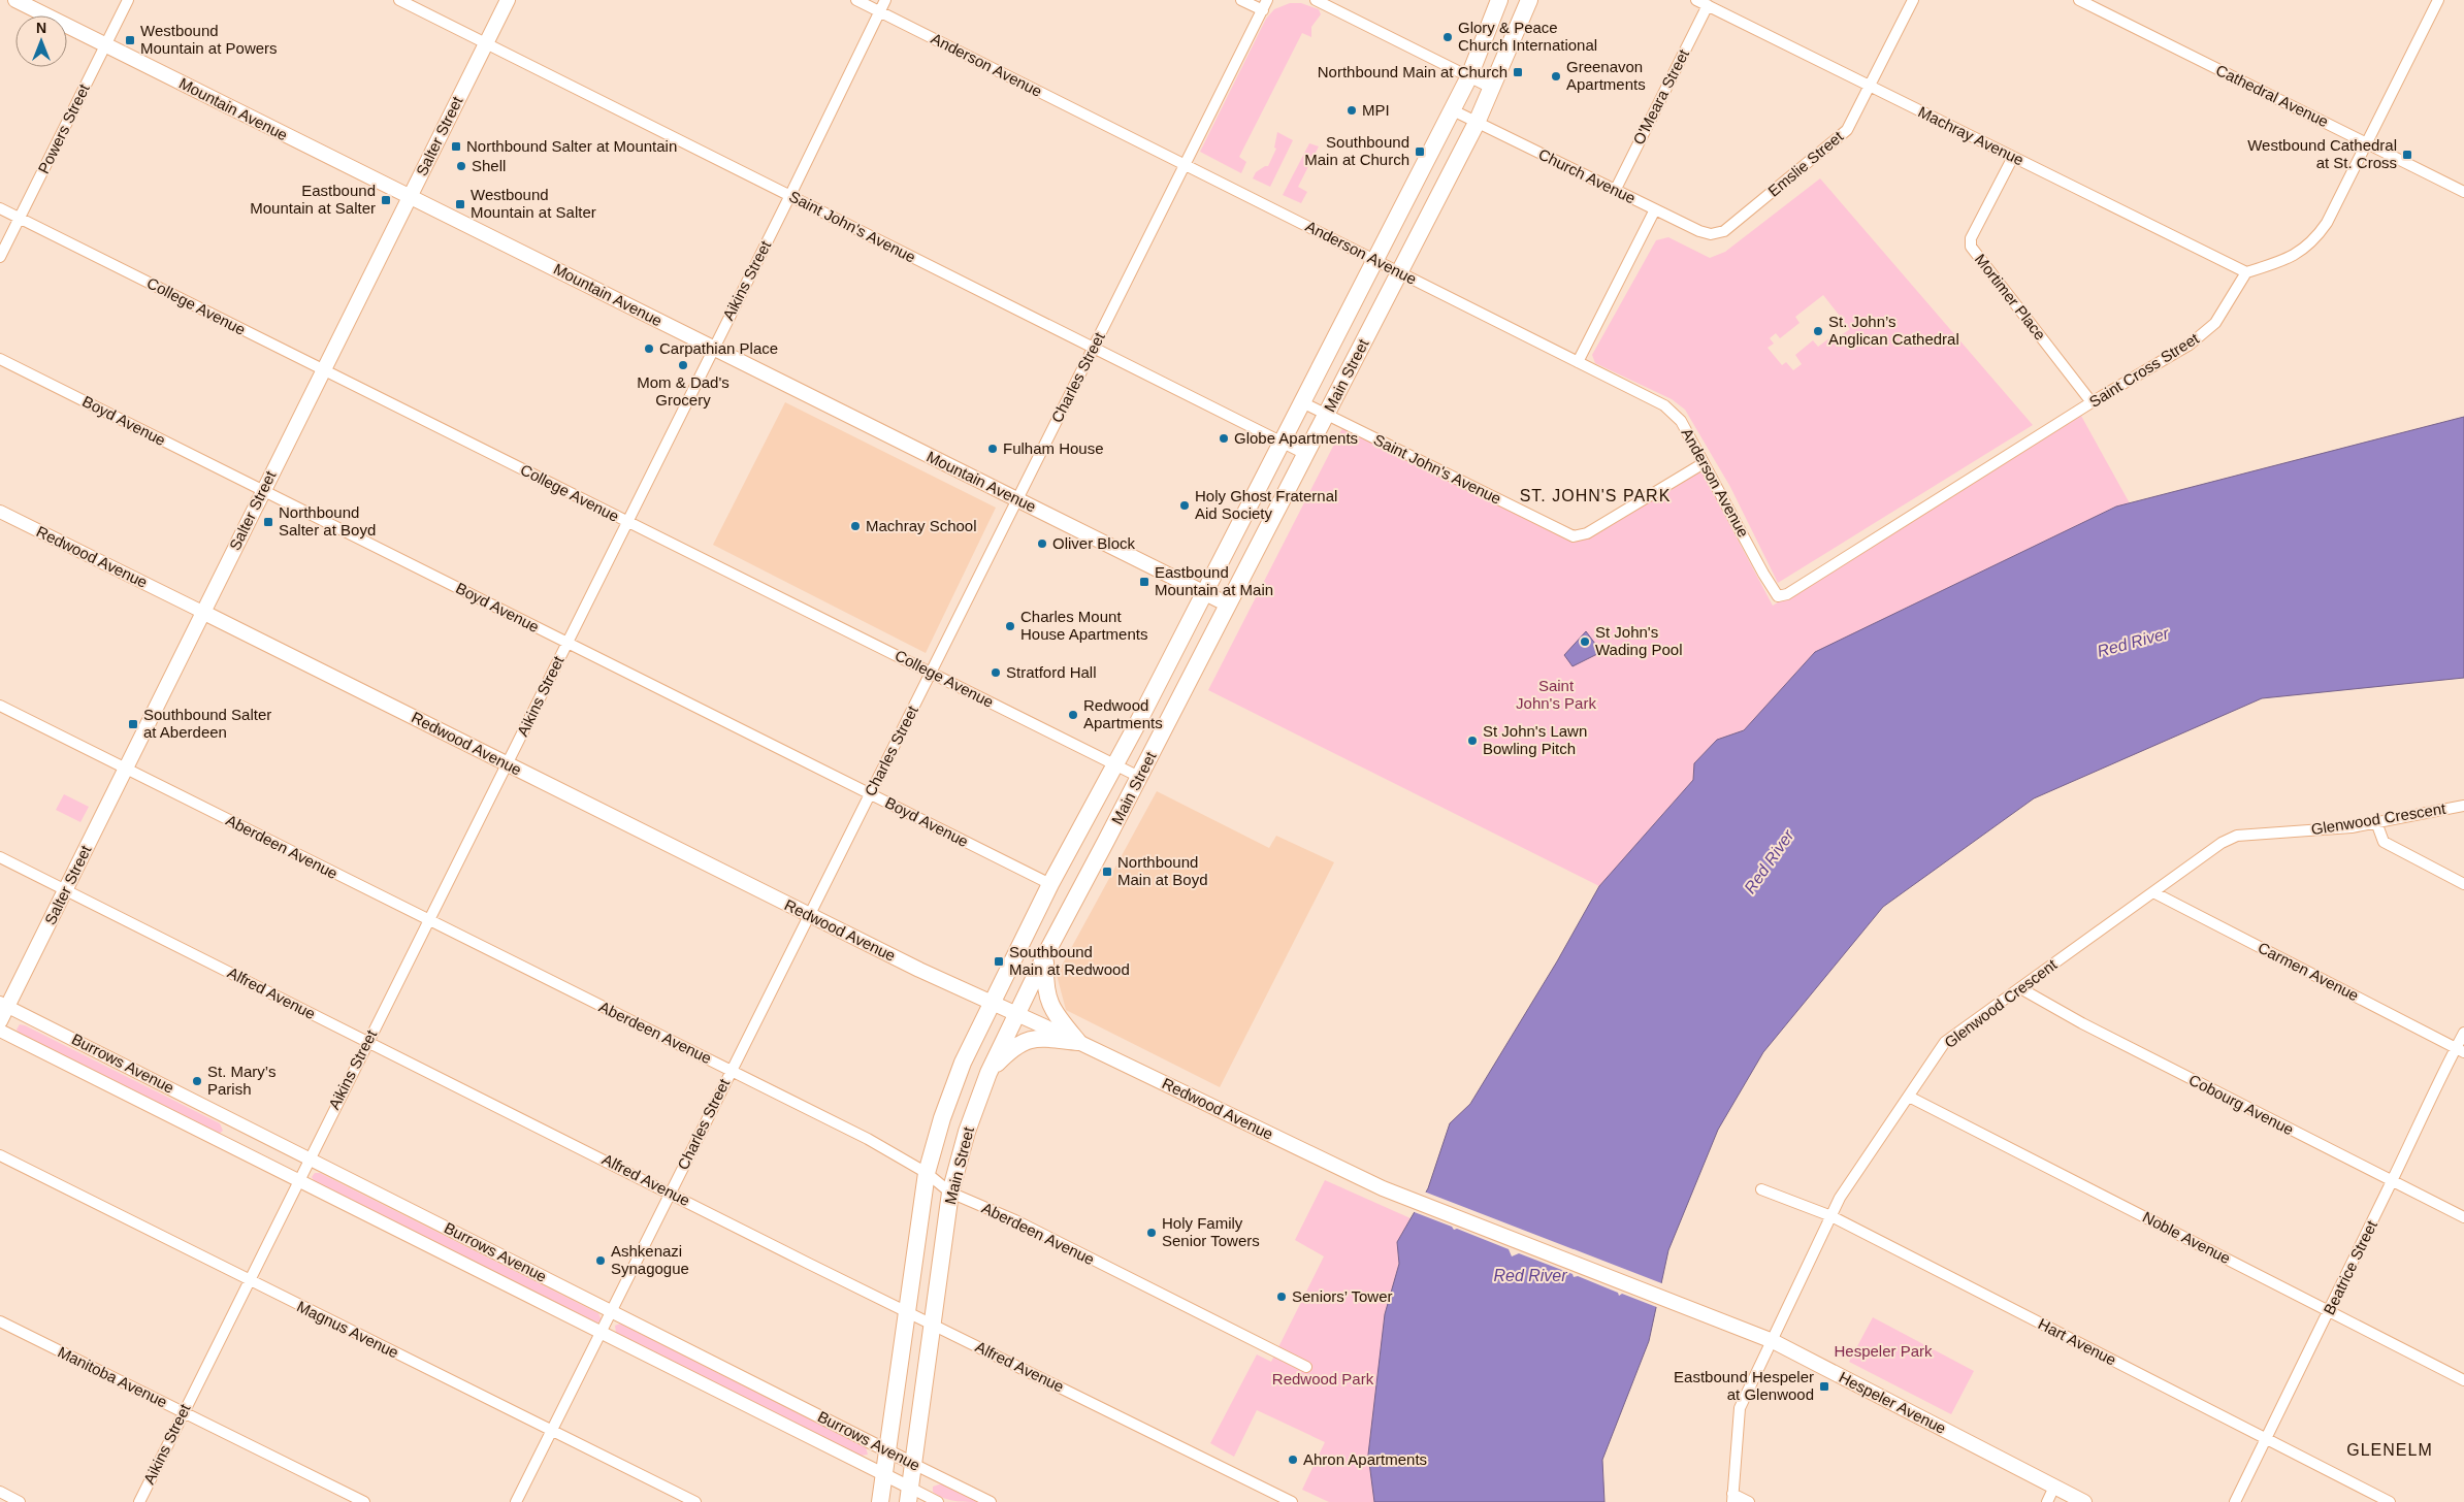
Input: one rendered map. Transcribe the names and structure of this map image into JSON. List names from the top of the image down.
{
  "streets": {
    "main road": [
      "Mountain Avenue",
      "Salter Street",
      "Main Street",
      "Redwood Avenue",
      "Hespeler Avenue"
    ],
    "street": [
      "Anderson Avenue",
      "Cathedral Avenue",
      "O'Meara Street",
      "Powers Street",
      "Machray Avenue",
      "Emslie Street",
      "Church Avenue",
      "Saint John's Avenue",
      "Aikins Street",
      "Mortimer Place",
      "College Avenue",
      "Saint Cross Street",
      "Charles Street",
      "Boyd Avenue",
      "Glenwood Crescent",
      "Aberdeen Avenue",
      "Carmen Avenue",
      "Alfred Avenue",
      "Burrows Avenue",
      "Cobourg Avenue",
      "Noble Avenue",
      "Beatrice Street",
      "Magnus Avenue",
      "Hart Avenue",
      "Manitoba Avenue"
    ]
  },
  "crossings": [
    ["Anderson Avenue", "Saint John's Avenue"],
    ["Anderson Avenue", "Aikins Street"],
    ["Anderson Avenue", "Saint Cross Street"],
    ["Anderson Avenue", "Main Street"],
    ["Anderson Avenue", "Charles Street"],
    ["O'Meara Street", "Machray Avenue"],
    ["O'Meara Street", "Church Avenue"],
    ["Mountain Avenue", "Powers Street"],
    ["Mountain Avenue", "Salter Street"],
    ["Mountain Avenue", "Aikins Street"],
    ["Mountain Avenue", "Main Street"],
    ["Mountain Avenue", "Charles Street"],
    ["Powers Street", "College Avenue"],
    ["Salter Street", "Saint John's Avenue"],
    ["Salter Street", "College Avenue"],
    ["Salter Street", "Boyd Avenue"],
    ["Salter Street", "Redwood Avenue"],
    ["Salter Street", "Aberdeen Avenue"],
    ["Salter Street", "Alfred Avenue"],
    ["Salter Street", "Burrows Avenue"],
    ["Machray Avenue", "Emslie Street"],
    ["Machray Avenue", "Mortimer Place"],
    ["Machray Avenue", "Saint Cross Street"],
    ["Emslie Street", "Church Avenue"],
    ["Church Avenue", "Main Street"],
    ["Saint John's Avenue", "Aikins Street"],
    ["Saint John's Avenue", "Main Street"],
    ["Saint John's Avenue", "Charles Street"],
    ["Aikins Street", "College Avenue"],
    ["Aikins Street", "Boyd Avenue"],
    ["Aikins Street", "Redwood Avenue"],
    ["Aikins Street", "Aberdeen Avenue"],
    ["Aikins Street", "Alfred Avenue"],
    ["Aikins Street", "Burrows Avenue"],
    ["Aikins Street", "Magnus Avenue"],
    ["Aikins Street", "Manitoba Avenue"],
    ["Mortimer Place", "Saint Cross Street"],
    ["College Avenue", "Main Street"],
    ["College Avenue", "Charles Street"],
    ["Main Street", "Boyd Avenue"],
    ["Main Street", "Redwood Avenue"],
    ["Main Street", "Aberdeen Avenue"],
    ["Main Street", "Alfred Avenue"],
    ["Main Street", "Burrows Avenue"],
    ["Charles Street", "Boyd Avenue"],
    ["Charles Street", "Redwood Avenue"],
    ["Charles Street", "Aberdeen Avenue"],
    ["Charles Street", "Alfred Avenue"],
    ["Charles Street", "Burrows Avenue"],
    ["Charles Street", "Magnus Avenue"],
    ["Redwood Avenue", "Hespeler Avenue"],
    ["Glenwood Crescent", "Carmen Avenue"],
    ["Glenwood Crescent", "Cobourg Avenue"],
    ["Glenwood Crescent", "Noble Avenue"],
    ["Glenwood Crescent", "Hart Avenue"],
    ["Glenwood Crescent", "Hespeler Avenue"],
    ["Carmen Avenue", "Beatrice Street"],
    ["Cobourg Avenue", "Beatrice Street"],
    ["Noble Avenue", "Beatrice Street"],
    ["Beatrice Street", "Hart Avenue"]
  ],
  "districts": ["ST. JOHN'S PARK", "GLENELM"],
  "water": ["Red River"],
  "parks": ["Saint John's Park", "Hespeler Park", "Redwood Park"],
  "places": {
    "other": [
      "Glory & Peace Church International",
      "Greenavon Apartments",
      "MPI",
      "Shell",
      "St. John’s Anglican Cathedral",
      "Carpathian Place",
      "Mom & Dad's Grocery",
      "Globe Apartments",
      "Fulham House",
      "Holy Ghost Fraternal Aid Society",
      "Machray School",
      "Oliver Block",
      "Charles Mount House Apartments",
      "St John's Wading Pool",
      "Stratford Hall",
      "Redwood Apartments",
      "St John's Lawn Bowling Pitch",
      "St. Mary’s Parish",
      "Holy Family Senior Towers",
      "Ashkenazi Synagogue",
      "Seniors’ Tower",
      "Ahron Apartments"
    ],
    "transit": [
      "Westbound Mountain at Powers",
      "Northbound Main at Church",
      "Northbound Salter at Mountain",
      "Southbound Main at Church",
      "Westbound Cathedral at St. Cross",
      "Eastbound Mountain at Salter",
      "Westbound Mountain at Salter",
      "Northbound Salter at Boyd",
      "Eastbound Mountain at Main",
      "Southbound Salter at Aberdeen",
      "Northbound Main at Boyd",
      "Southbound Main at Redwood",
      "Eastbound Hespeler at Glenwood"
    ]
  },
  "north": "top"
}
